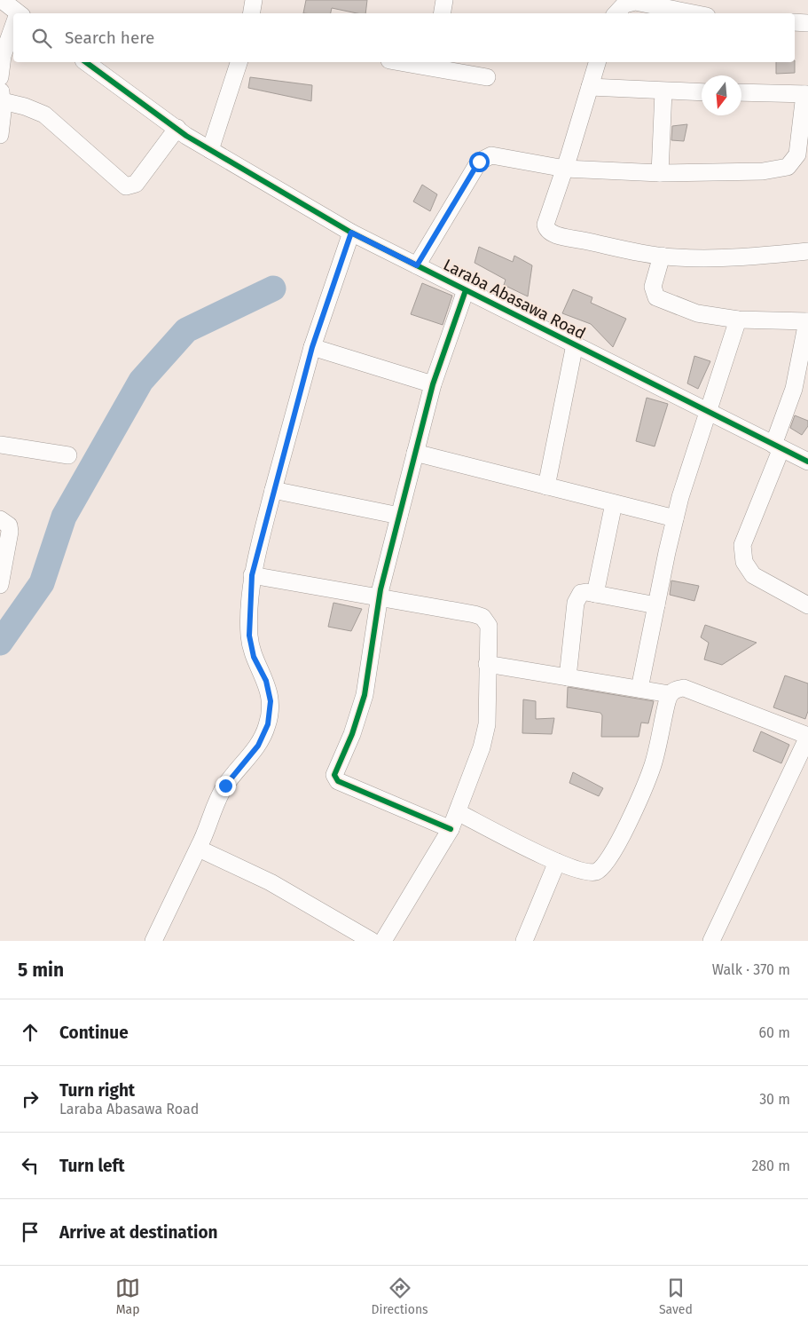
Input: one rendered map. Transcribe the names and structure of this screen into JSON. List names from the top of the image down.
{
  "streets": {
    "street": ["Laraba Abasawa Road"]
  },
  "north": "bottom",
  "page": {
    "search": "Search here",
    "heading": ["5 min", "Walk · 370 m"],
    "list": [
      ["Continue", "60 m"],
      ["Turn right", "Laraba Abasawa Road", "30 m"],
      ["Turn left", "280 m"],
      "Arrive at destination"
    ],
    "nav": ["Map", "Directions", "Saved"]
  }
}
